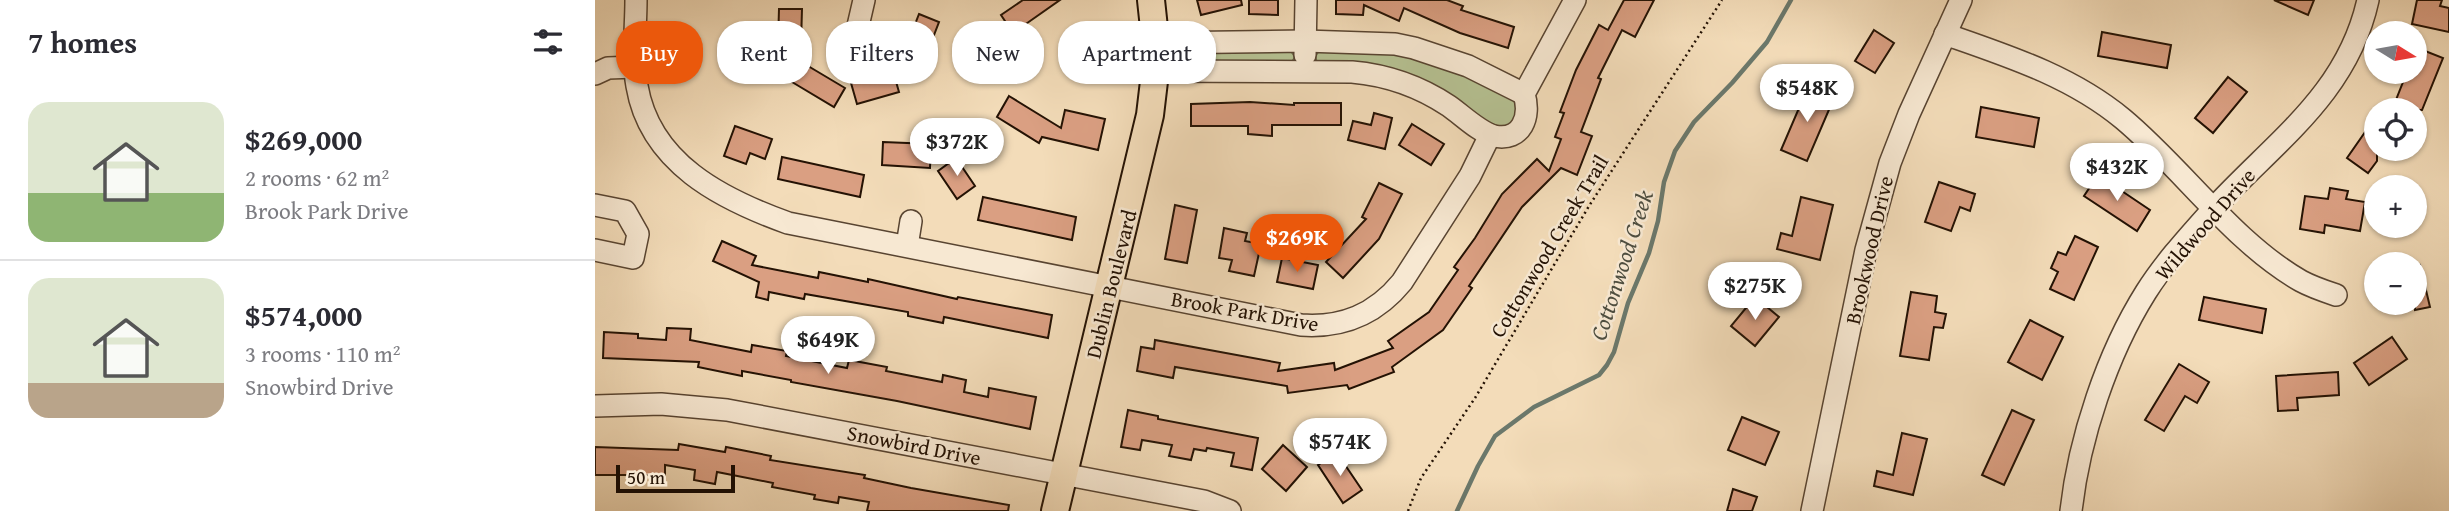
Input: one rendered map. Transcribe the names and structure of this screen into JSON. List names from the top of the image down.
{
  "streets": {
    "main road": ["Dublin Boulevard"],
    "street": [
      "Wildwood Drive",
      "Brookwood Drive",
      "Brook Park Drive",
      "Snowbird Drive"
    ],
    "path": ["Cottonwood Creek Trail"]
  },
  "crossings": [
    ["Dublin Boulevard", "Brook Park Drive"],
    ["Dublin Boulevard", "Snowbird Drive"]
  ],
  "water": ["Cottonwood Creek"],
  "scale_bar": "50 m",
  "north": "right",
  "page": {
    "heading": "7 homes",
    "map_buttons": ["+", "−"],
    "chip": [
      "Buy",
      "Rent",
      "Filters",
      "New",
      "Apartment"
    ],
    "price": [
      "$548K",
      "$372K",
      "$432K",
      "$269K",
      "$275K",
      "$649K",
      "$574K"
    ],
    "list": [
      {
        "name": "$269,000",
        "note": "2 rooms · 62 m² · Brook Park Drive"
      },
      {
        "name": "$574,000",
        "note": "3 rooms · 110 m² · Snowbird Drive"
      }
    ],
    "scale": "50 m"
  }
}
